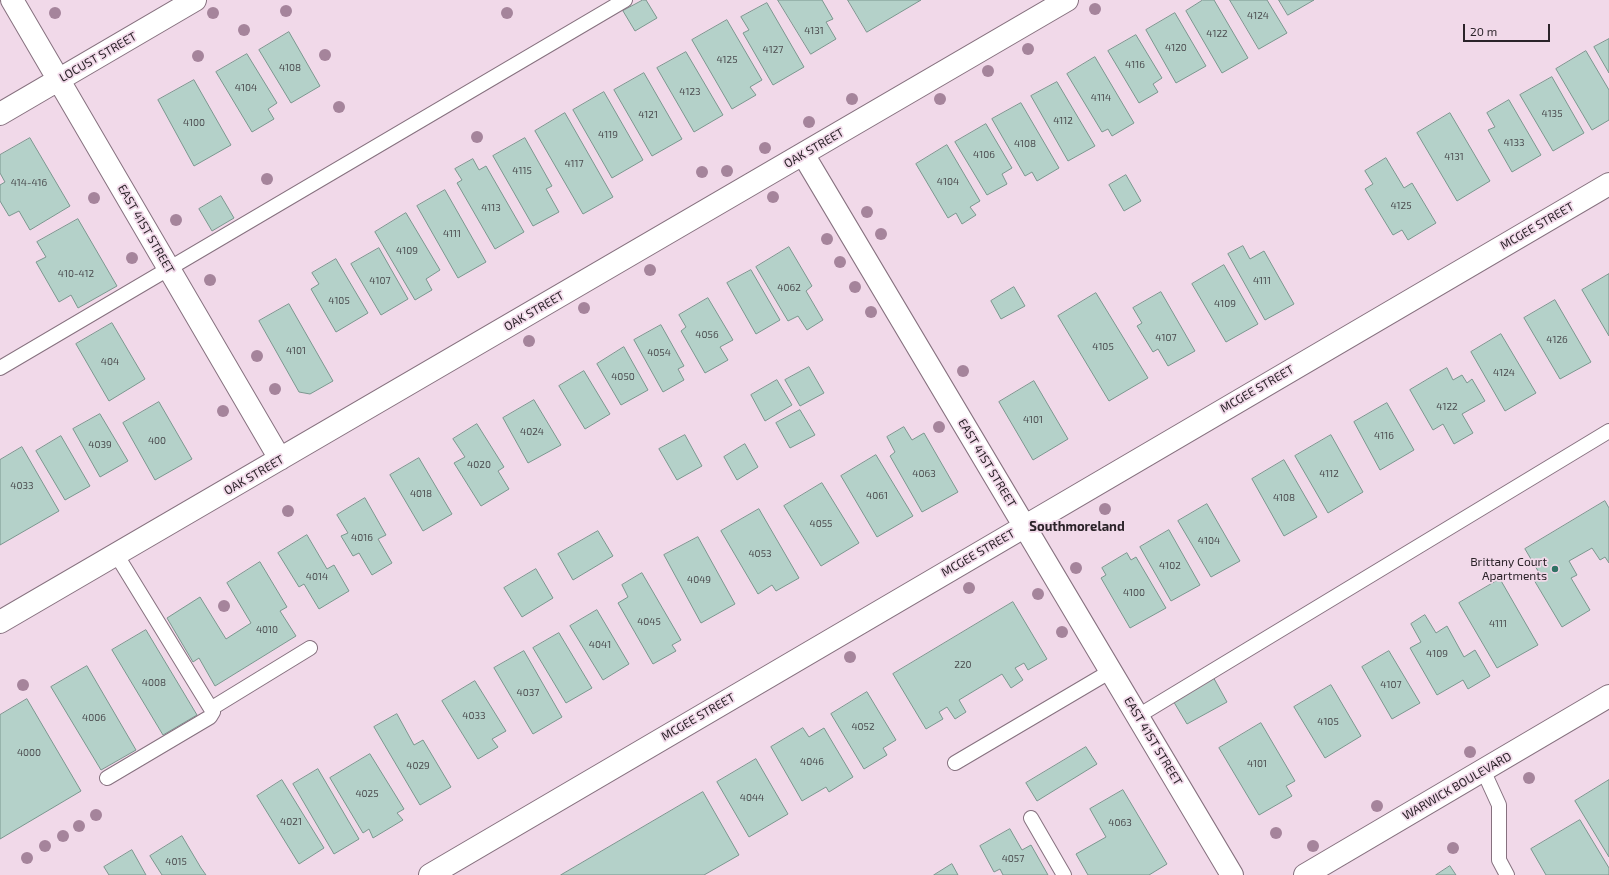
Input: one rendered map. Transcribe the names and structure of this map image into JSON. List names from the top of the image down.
{
  "streets": {
    "street": [
      "LOCUST STREET",
      "OAK STREET",
      "MCGEE STREET",
      "EAST 41ST STREET",
      "WARWICK BOULEVARD"
    ]
  },
  "crossings": [
    ["LOCUST STREET", "EAST 41ST STREET"],
    ["OAK STREET", "EAST 41ST STREET"],
    ["MCGEE STREET", "EAST 41ST STREET"]
  ],
  "districts": ["Southmoreland"],
  "places": ["Brittany Court Apartments"],
  "house_numbers": [
    "4124",
    "4131",
    "4122",
    "4120",
    "4127",
    "4125",
    "4116",
    "4108",
    "4104",
    "4123",
    "4114",
    "4135",
    "4121",
    "4112",
    "4100",
    "4119",
    "4133",
    "4108",
    "4106",
    "4131",
    "4117",
    "4115",
    "4104",
    "414-416",
    "4125",
    "4113",
    "4111",
    "4109",
    "410-412",
    "4107",
    "4111",
    "4062",
    "4105",
    "4109",
    "4056",
    "4107",
    "4126",
    "4105",
    "4101",
    "4054",
    "404",
    "4124",
    "4050",
    "4122",
    "4101",
    "4024",
    "4116",
    "400",
    "4039",
    "4020",
    "4063",
    "4112",
    "4033",
    "4018",
    "4061",
    "4108",
    "4055",
    "4016",
    "4104",
    "4053",
    "4102",
    "4014",
    "4049",
    "4100",
    "4045",
    "4111",
    "4010",
    "4041",
    "4109",
    "220",
    "4008",
    "4107",
    "4037",
    "4033",
    "4006",
    "4105",
    "4052",
    "4000",
    "4046",
    "4101",
    "4029",
    "4025",
    "4044",
    "4021",
    "4063",
    "4057",
    "4015"
  ],
  "scale_bar": "20 m"
}
